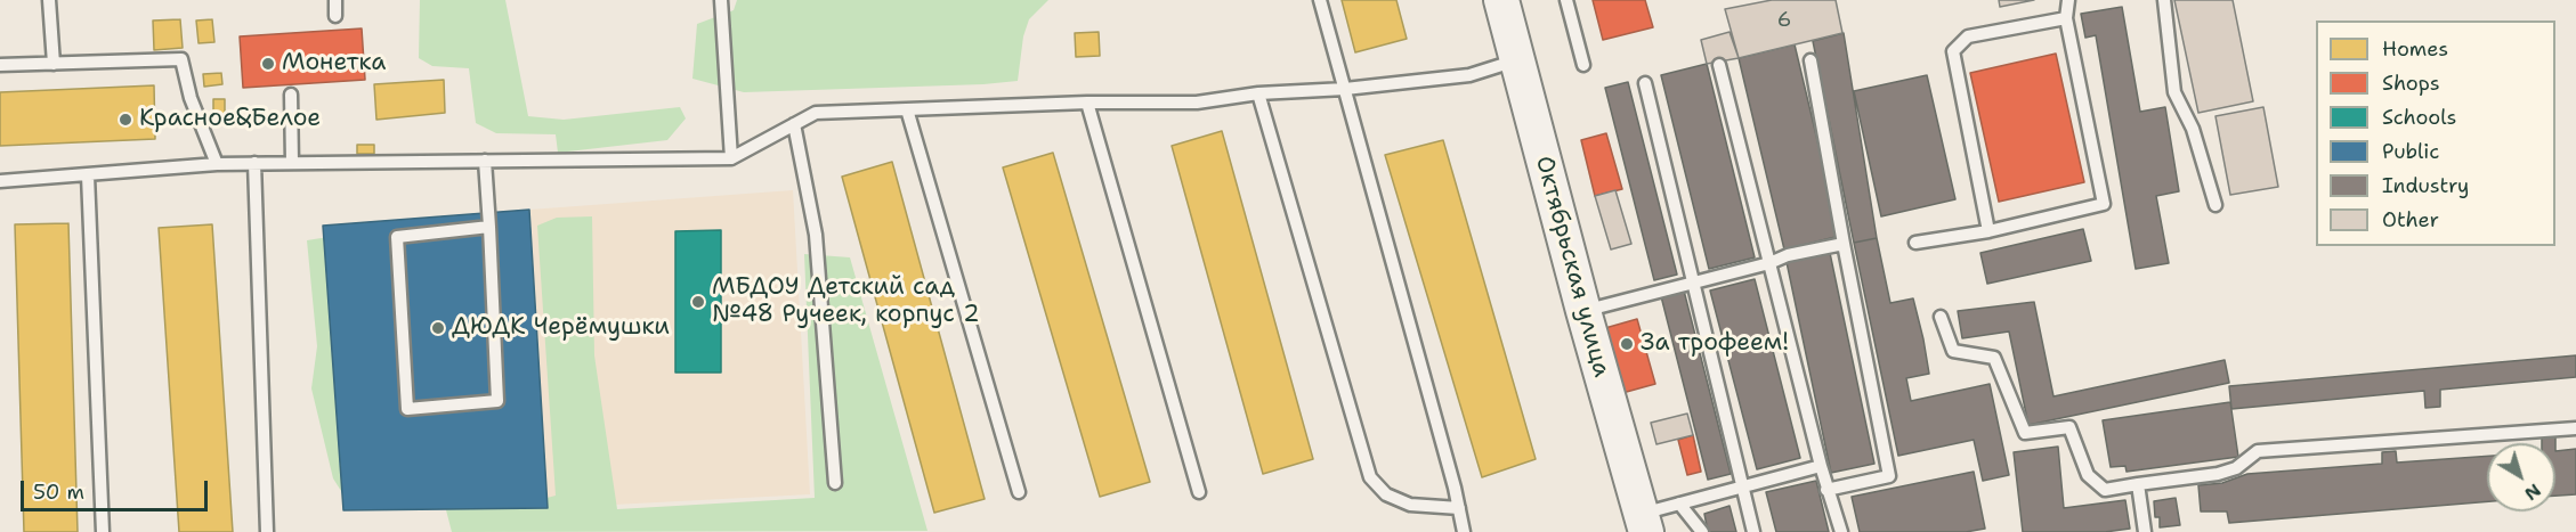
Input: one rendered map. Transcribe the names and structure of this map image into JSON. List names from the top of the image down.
{
  "streets": {
    "main road": ["Октябрьская улица"]
  },
  "places": [
    "Монетка",
    "Красное&Белое",
    "МБДОУ Детский сад №48 Ручеек, корпус 2",
    "ДЮДК Черёмушки",
    "За трофеем!"
  ],
  "house_numbers": ["6"],
  "legend": [
    "Homes",
    "Shops",
    "Schools",
    "Public",
    "Industry",
    "Other"
  ],
  "scale_bar": "50 m",
  "north": "bottom right"
}
